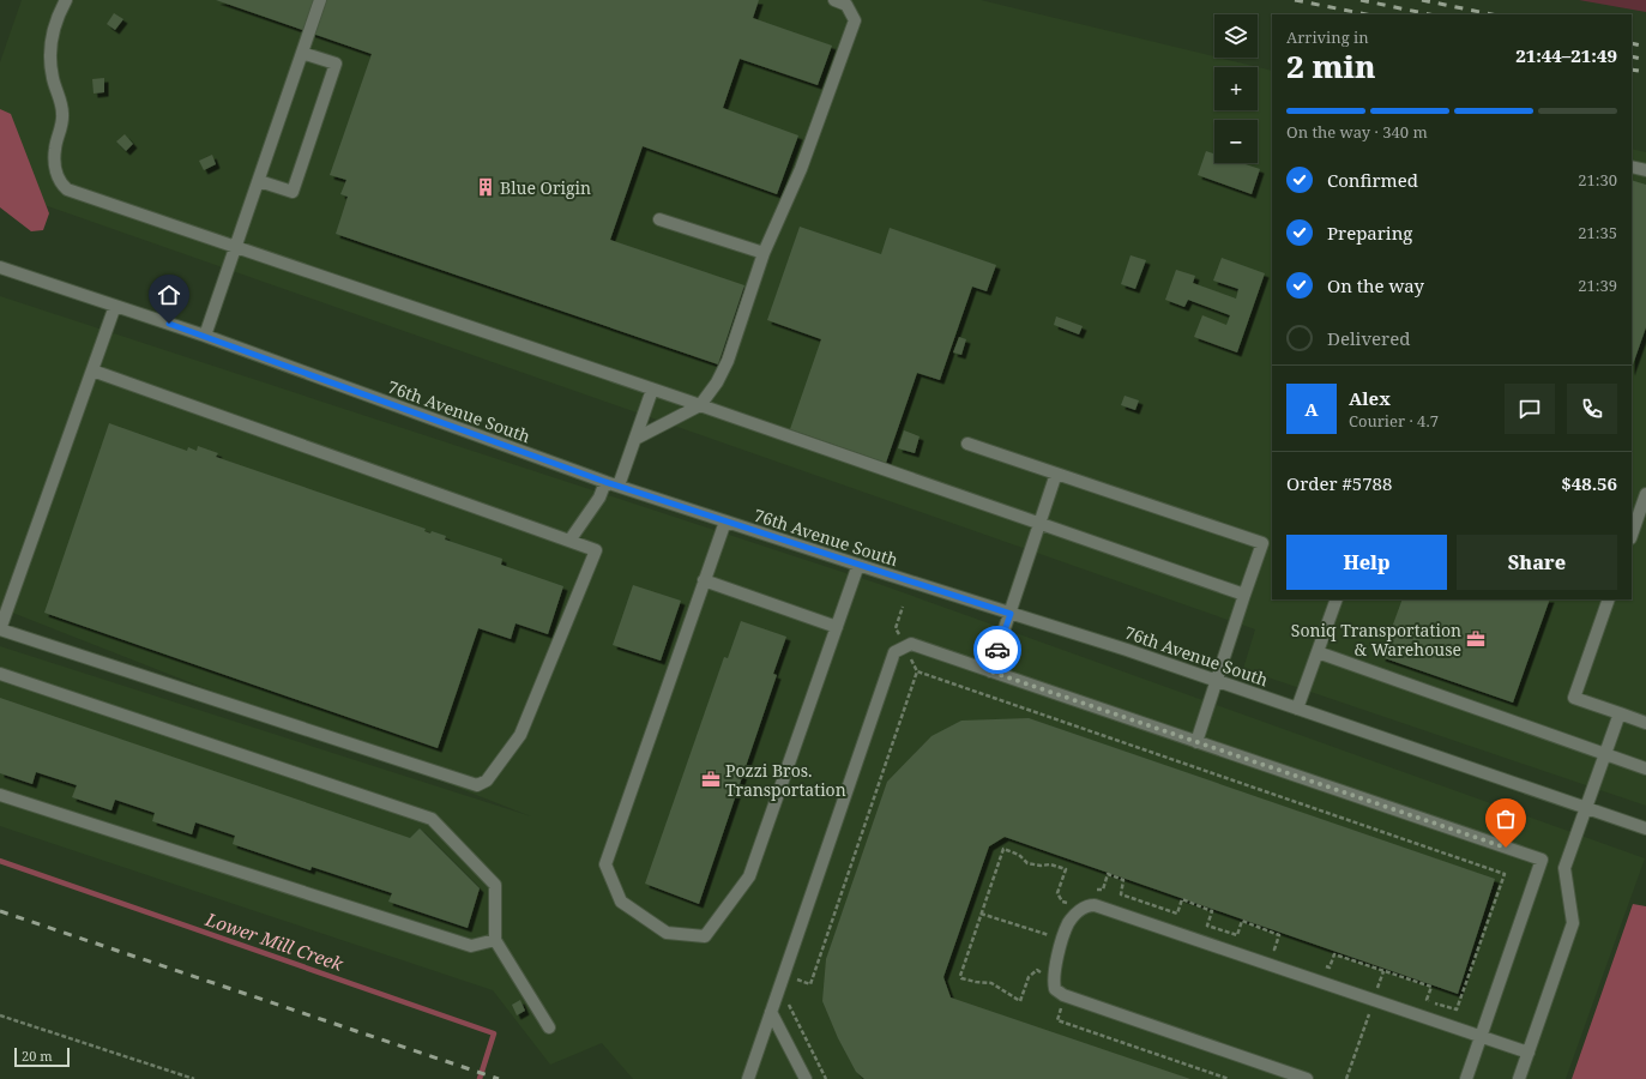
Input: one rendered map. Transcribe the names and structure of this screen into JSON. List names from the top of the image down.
{
  "streets": {
    "street": ["76th Avenue South"]
  },
  "water": ["Lower Mill Creek"],
  "places": {
    "building": ["Blue Origin"],
    "office": ["Soniq Transportation & Warehouse", "Pozzi Bros. Transportation"]
  },
  "scale_bar": "20 m",
  "page": {
    "map_buttons": ["+", "−"],
    "heading": ["2 min", "Arriving in", "21:44–21:49"],
    "panel": [
      "Alex",
      "Courier · 4.7",
      "Order #5788",
      "$48.56"
    ],
    "bar": "On the way · 340 m",
    "list": [
      ["Confirmed", "21:30"],
      ["Preparing", "21:35"],
      ["On the way", "21:39"],
      "Delivered"
    ],
    "round": "A",
    "buttons": ["Help", "Share"],
    "scale": "20 m"
  }
}
